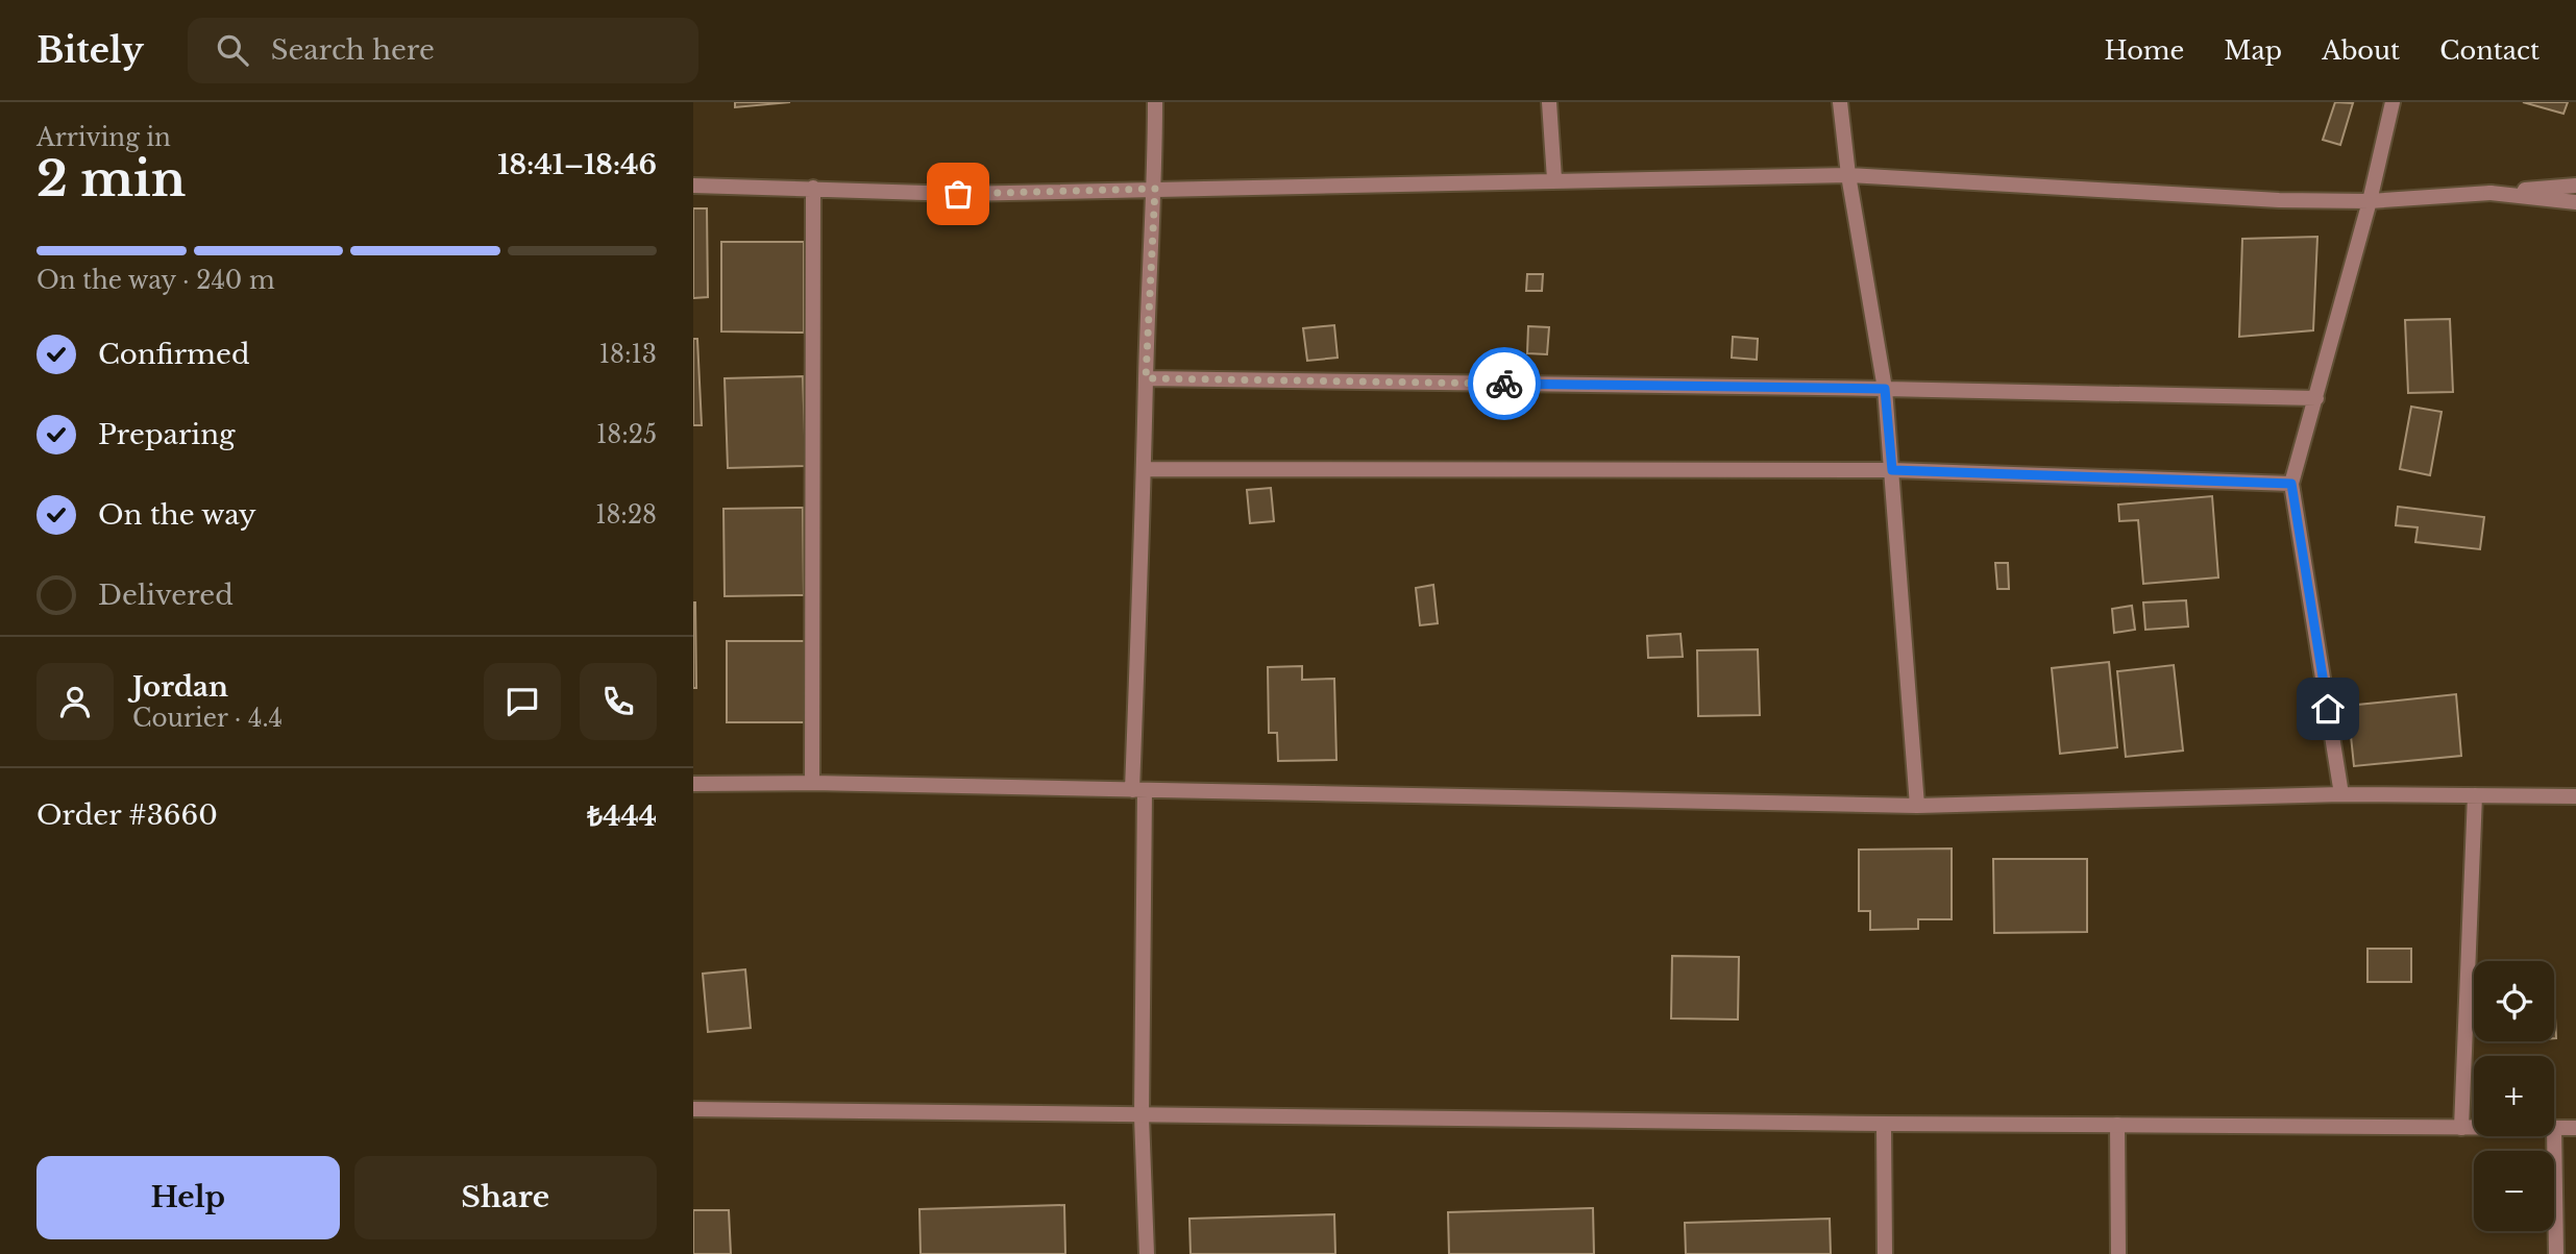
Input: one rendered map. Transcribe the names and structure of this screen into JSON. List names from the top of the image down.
{
  "page": {
    "header": "Bitely",
    "search": "Search here",
    "nav": [
      "Home",
      "Map",
      "About",
      "Contact"
    ],
    "heading": ["2 min", "Arriving in", "18:41–18:46"],
    "panel": [
      "Jordan",
      "Courier · 4.4",
      "Order #3660",
      "₺444"
    ],
    "bar": "On the way · 240 m",
    "list": [
      ["Confirmed", "18:13"],
      ["Preparing", "18:25"],
      ["On the way", "18:28"],
      "Delivered"
    ],
    "map_buttons": ["+", "−"],
    "buttons": ["Help", "Share"]
  }
}
